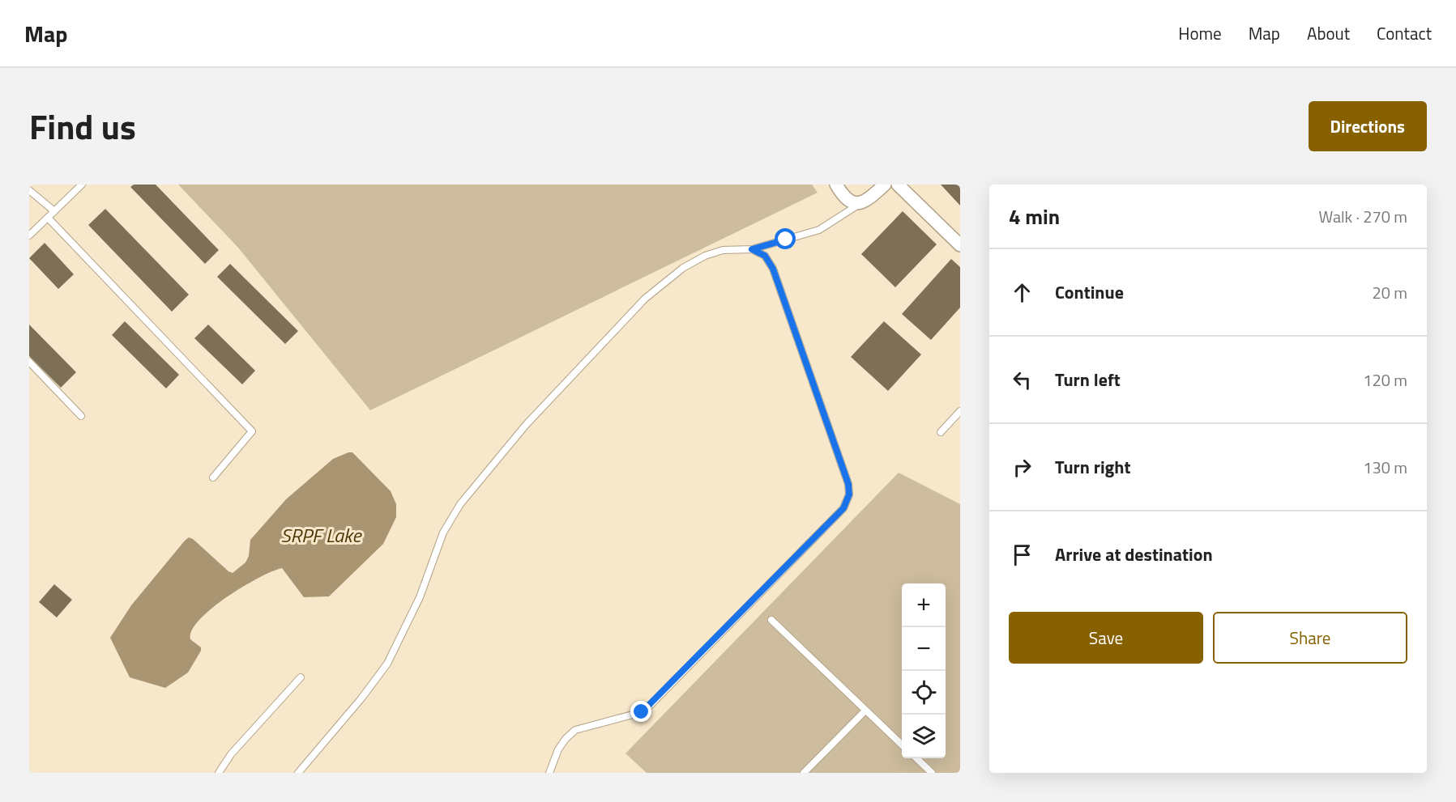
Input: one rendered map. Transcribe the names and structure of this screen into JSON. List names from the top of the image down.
{
  "water": ["SRPF Lake"],
  "page": {
    "header": "Map",
    "nav": [
      "Home",
      "Map",
      "About",
      "Contact"
    ],
    "title": "Find us",
    "buttons": [
      "Directions",
      ["Save", "Share"]
    ],
    "heading": ["4 min", "Walk · 270 m"],
    "list": [
      ["Continue", "20 m"],
      ["Turn left", "120 m"],
      ["Turn right", "130 m"],
      "Arrive at destination"
    ],
    "map_buttons": ["+", "−"]
  }
}
